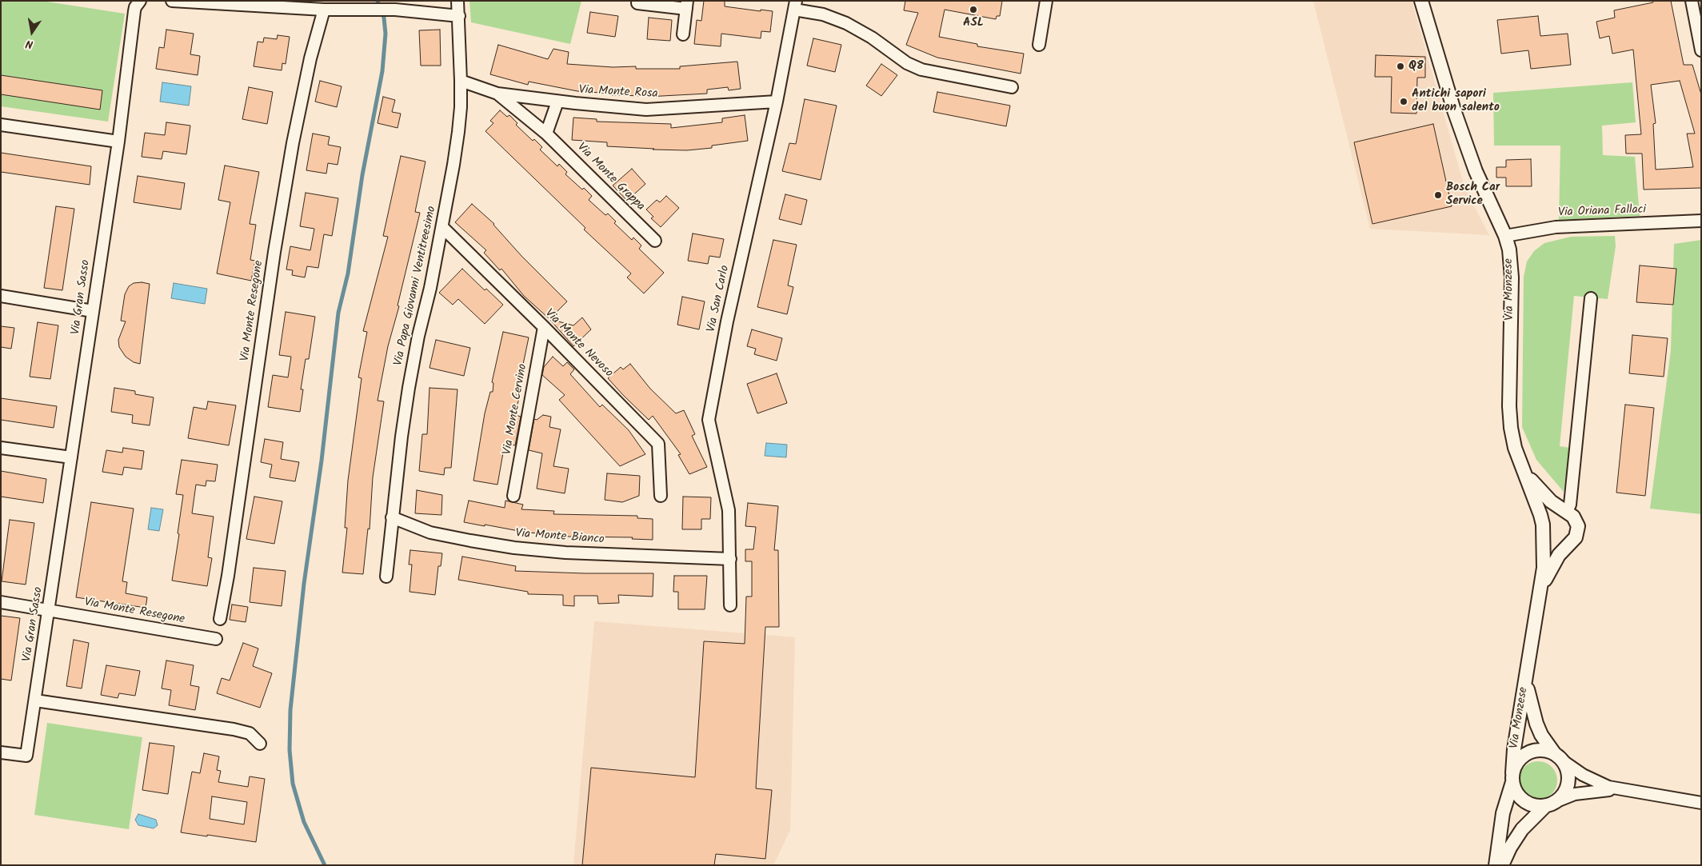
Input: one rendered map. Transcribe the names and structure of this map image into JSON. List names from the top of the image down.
{
  "streets": {
    "street": [
      "Via Monte Rosa",
      "Via Monte Grappa",
      "Via Oriana Fallaci",
      "Via Papa Giovanni Ventitreesimo",
      "Via Monzese",
      "Via Gran Sasso",
      "Via San Carlo",
      "Via Monte Resegone",
      "Via Monte Nevoso",
      "Via Monte Cervino",
      "Via Monte Bianco"
    ]
  },
  "crossings": [
    ["Via Monte Rosa", "Via Monte Grappa"],
    ["Via Monte Rosa", "Via Papa Giovanni Ventitreesimo"],
    ["Via Monte Rosa", "Via San Carlo"],
    ["Via Oriana Fallaci", "Via Monzese"],
    ["Via Papa Giovanni Ventitreesimo", "Via Monte Nevoso"],
    ["Via Papa Giovanni Ventitreesimo", "Via Monte Bianco"],
    ["Via Gran Sasso", "Via Monte Resegone"],
    ["Via San Carlo", "Via Monte Bianco"],
    ["Via Monte Nevoso", "Via Monte Cervino"]
  ],
  "places": [
    "ASL",
    "Q8",
    "Antichi sapori del buon salento",
    "Bosch Car Service"
  ],
  "north": "bottom"
}
